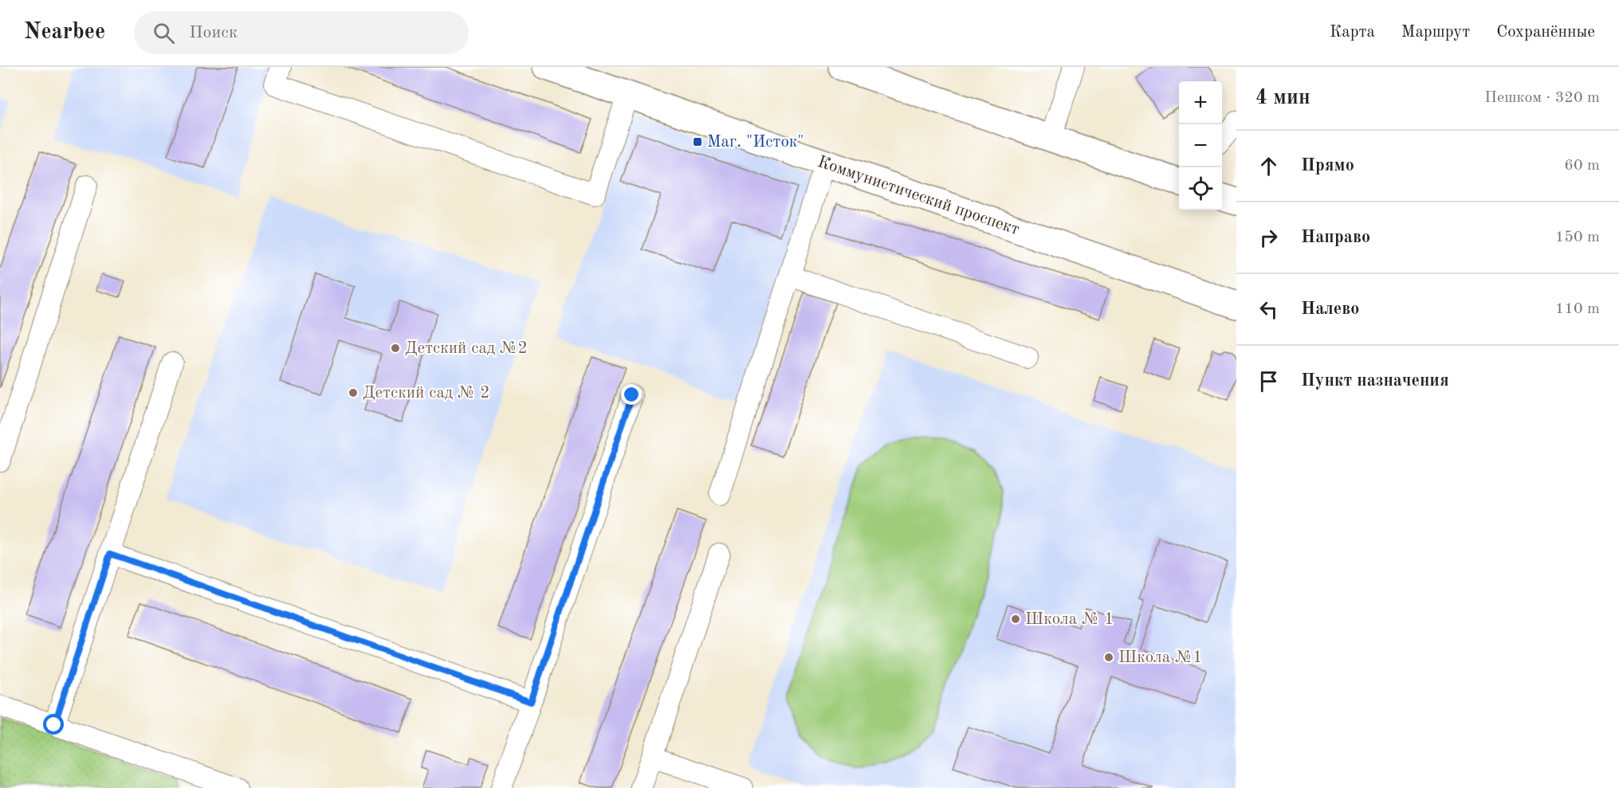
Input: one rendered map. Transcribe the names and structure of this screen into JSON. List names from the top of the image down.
{
  "streets": {
    "main road": ["Коммунистический проспект"]
  },
  "places": {
    "transit": ["Маг. \"Исток\""],
    "other": [
      "Детский сад №2",
      "Детский сад № 2",
      "Школа № 1",
      "Школа №1"
    ]
  },
  "page": {
    "header": "Nearbee",
    "search": "Поиск",
    "nav": ["Карта", "Маршрут", "Сохранённые"],
    "heading": ["4 мин", "Пешком · 320 m"],
    "map_buttons": ["+", "−"],
    "list": [
      ["Прямо", "60 m"],
      ["Направо", "150 m"],
      ["Налево", "110 m"],
      "Пункт назначения"
    ]
  }
}
